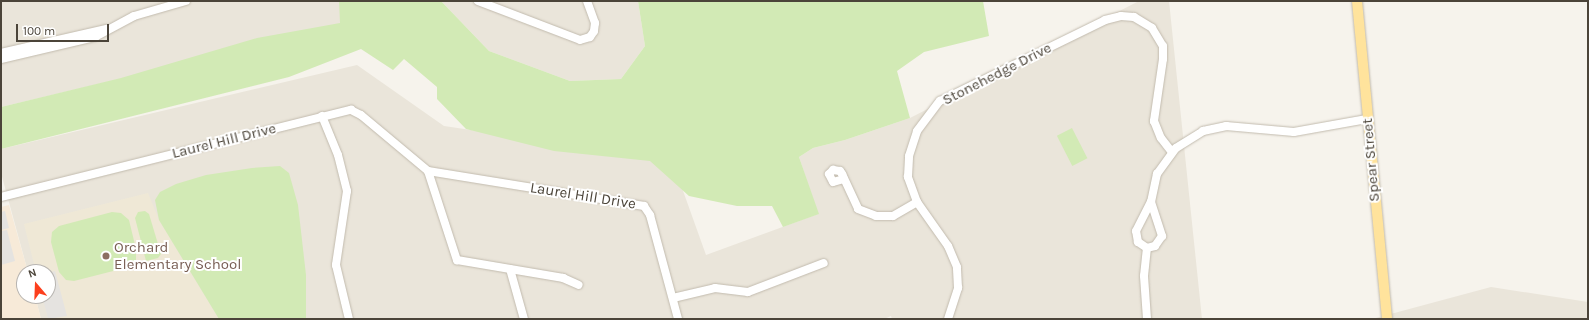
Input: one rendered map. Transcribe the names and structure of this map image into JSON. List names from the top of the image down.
{
  "streets": {
    "main road": ["Spear Street"],
    "street": ["Stonehedge Drive", "Laurel Hill Drive"]
  },
  "places": ["Orchard Elementary School"],
  "scale_bar": "100 m",
  "north": "top"
}
